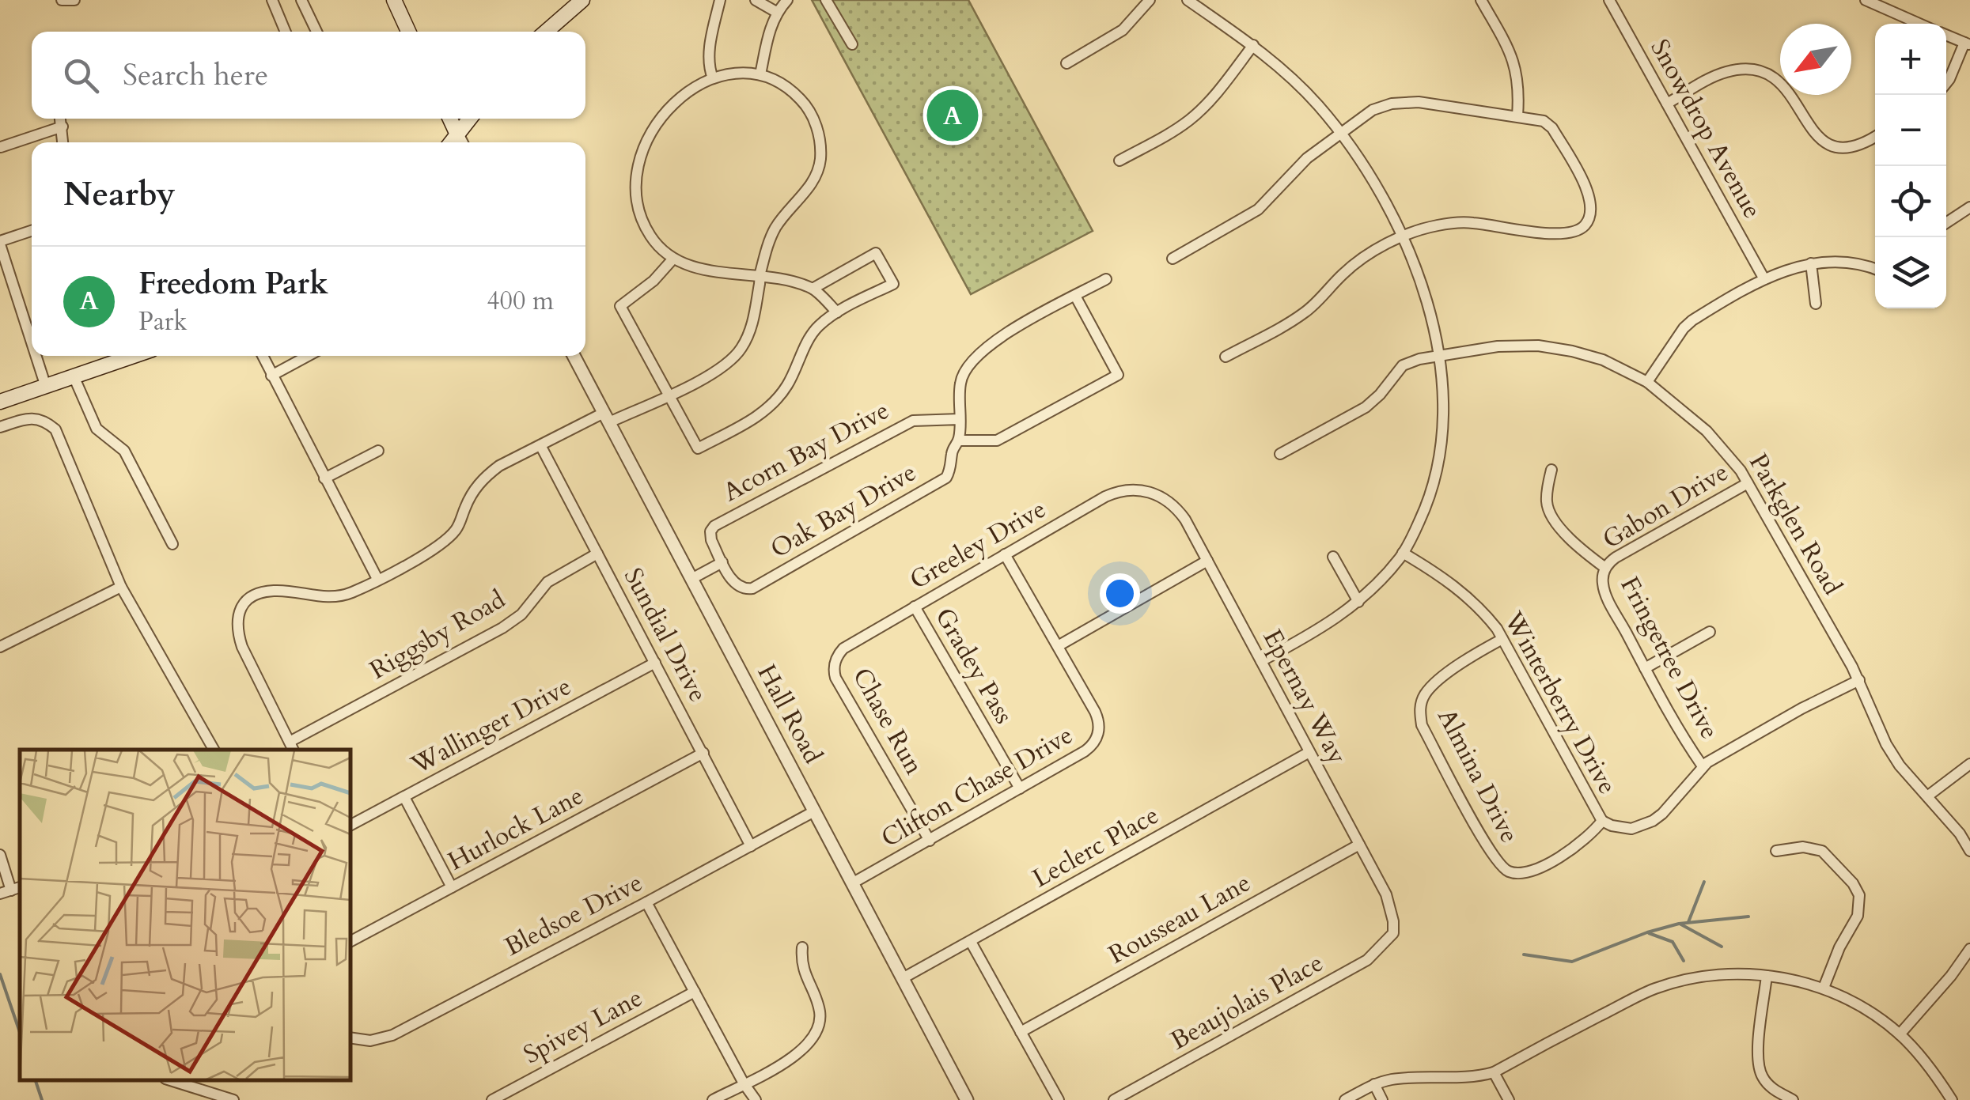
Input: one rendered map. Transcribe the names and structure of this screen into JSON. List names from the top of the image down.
{
  "streets": {
    "street": [
      "Snowdrop Avenue",
      "Acorn Bay Drive",
      "Gabon Drive",
      "Oak Bay Drive",
      "Parkglen Road",
      "Greeley Drive",
      "Riggsby Road",
      "Sundial Drive",
      "Fringetree Drive",
      "Gradey Pass",
      "Epernay Way",
      "Winterberry Drive",
      "Hall Road",
      "Chase Run",
      "Wallinger Drive",
      "Almina Drive",
      "Clifton Chase Drive",
      "Hurlock Lane",
      "Leclerc Place",
      "Bledsoe Drive",
      "Rousseau Lane",
      "Beaujolais Place",
      "Spivey Lane"
    ]
  },
  "crossings": [
    ["Acorn Bay Drive", "Oak Bay Drive"],
    ["Gabon Drive", "Parkglen Road"],
    ["Gabon Drive", "Fringetree Drive"],
    ["Greeley Drive", "Gradey Pass"],
    ["Greeley Drive", "Epernay Way"],
    ["Greeley Drive", "Chase Run"],
    ["Riggsby Road", "Sundial Drive"],
    ["Sundial Drive", "Wallinger Drive"],
    ["Sundial Drive", "Hurlock Lane"],
    ["Sundial Drive", "Bledsoe Drive"],
    ["Gradey Pass", "Clifton Chase Drive"],
    ["Epernay Way", "Leclerc Place"],
    ["Epernay Way", "Rousseau Lane"],
    ["Epernay Way", "Beaujolais Place"],
    ["Winterberry Drive", "Almina Drive"],
    ["Hall Road", "Clifton Chase Drive"],
    ["Hall Road", "Leclerc Place"],
    ["Hall Road", "Bledsoe Drive"],
    ["Chase Run", "Clifton Chase Drive"]
  ],
  "north": "bottom left",
  "page": {
    "map_buttons": ["+", "−"],
    "search": "Search here",
    "pins": "A",
    "heading": "Nearby",
    "list": [
      {
        "mark": "A",
        "name": "Freedom Park",
        "note": "Park",
        "value": "400 m"
      }
    ]
  }
}
